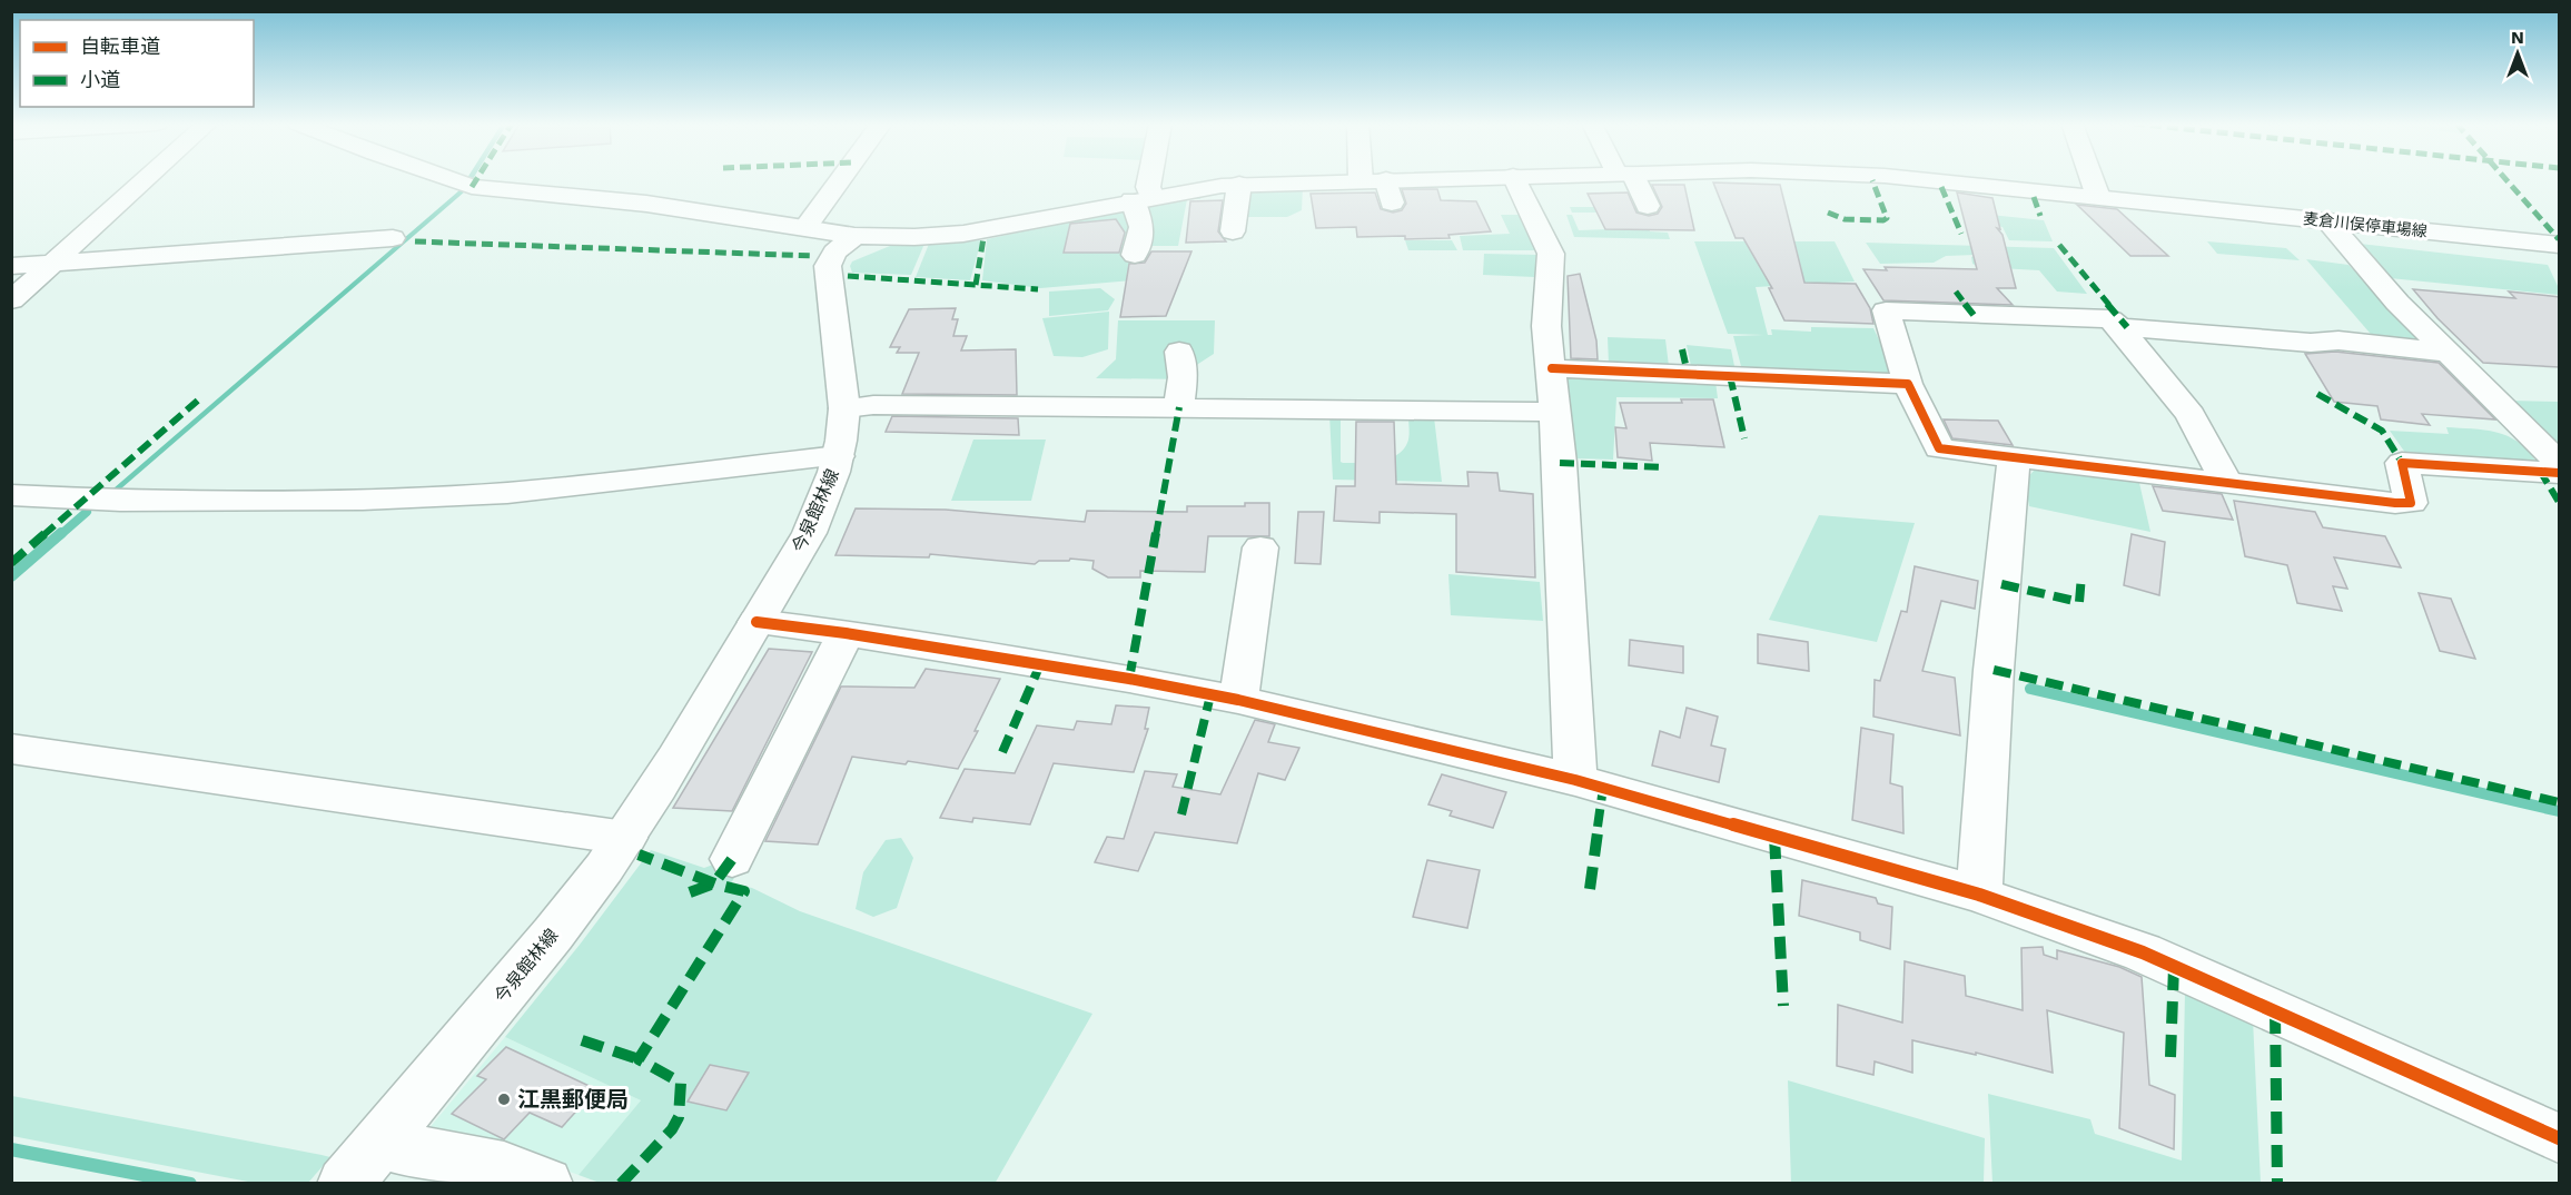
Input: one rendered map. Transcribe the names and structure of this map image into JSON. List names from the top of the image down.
{
  "streets": {
    "street": ["麦倉川俣停車場線", "今泉館林線"]
  },
  "crossings": [
    ["麦倉川俣停車場線", "今泉館林線"]
  ],
  "places": ["江黒郵便局"],
  "legend": ["自転車道", "小道"],
  "north": "top"
}
